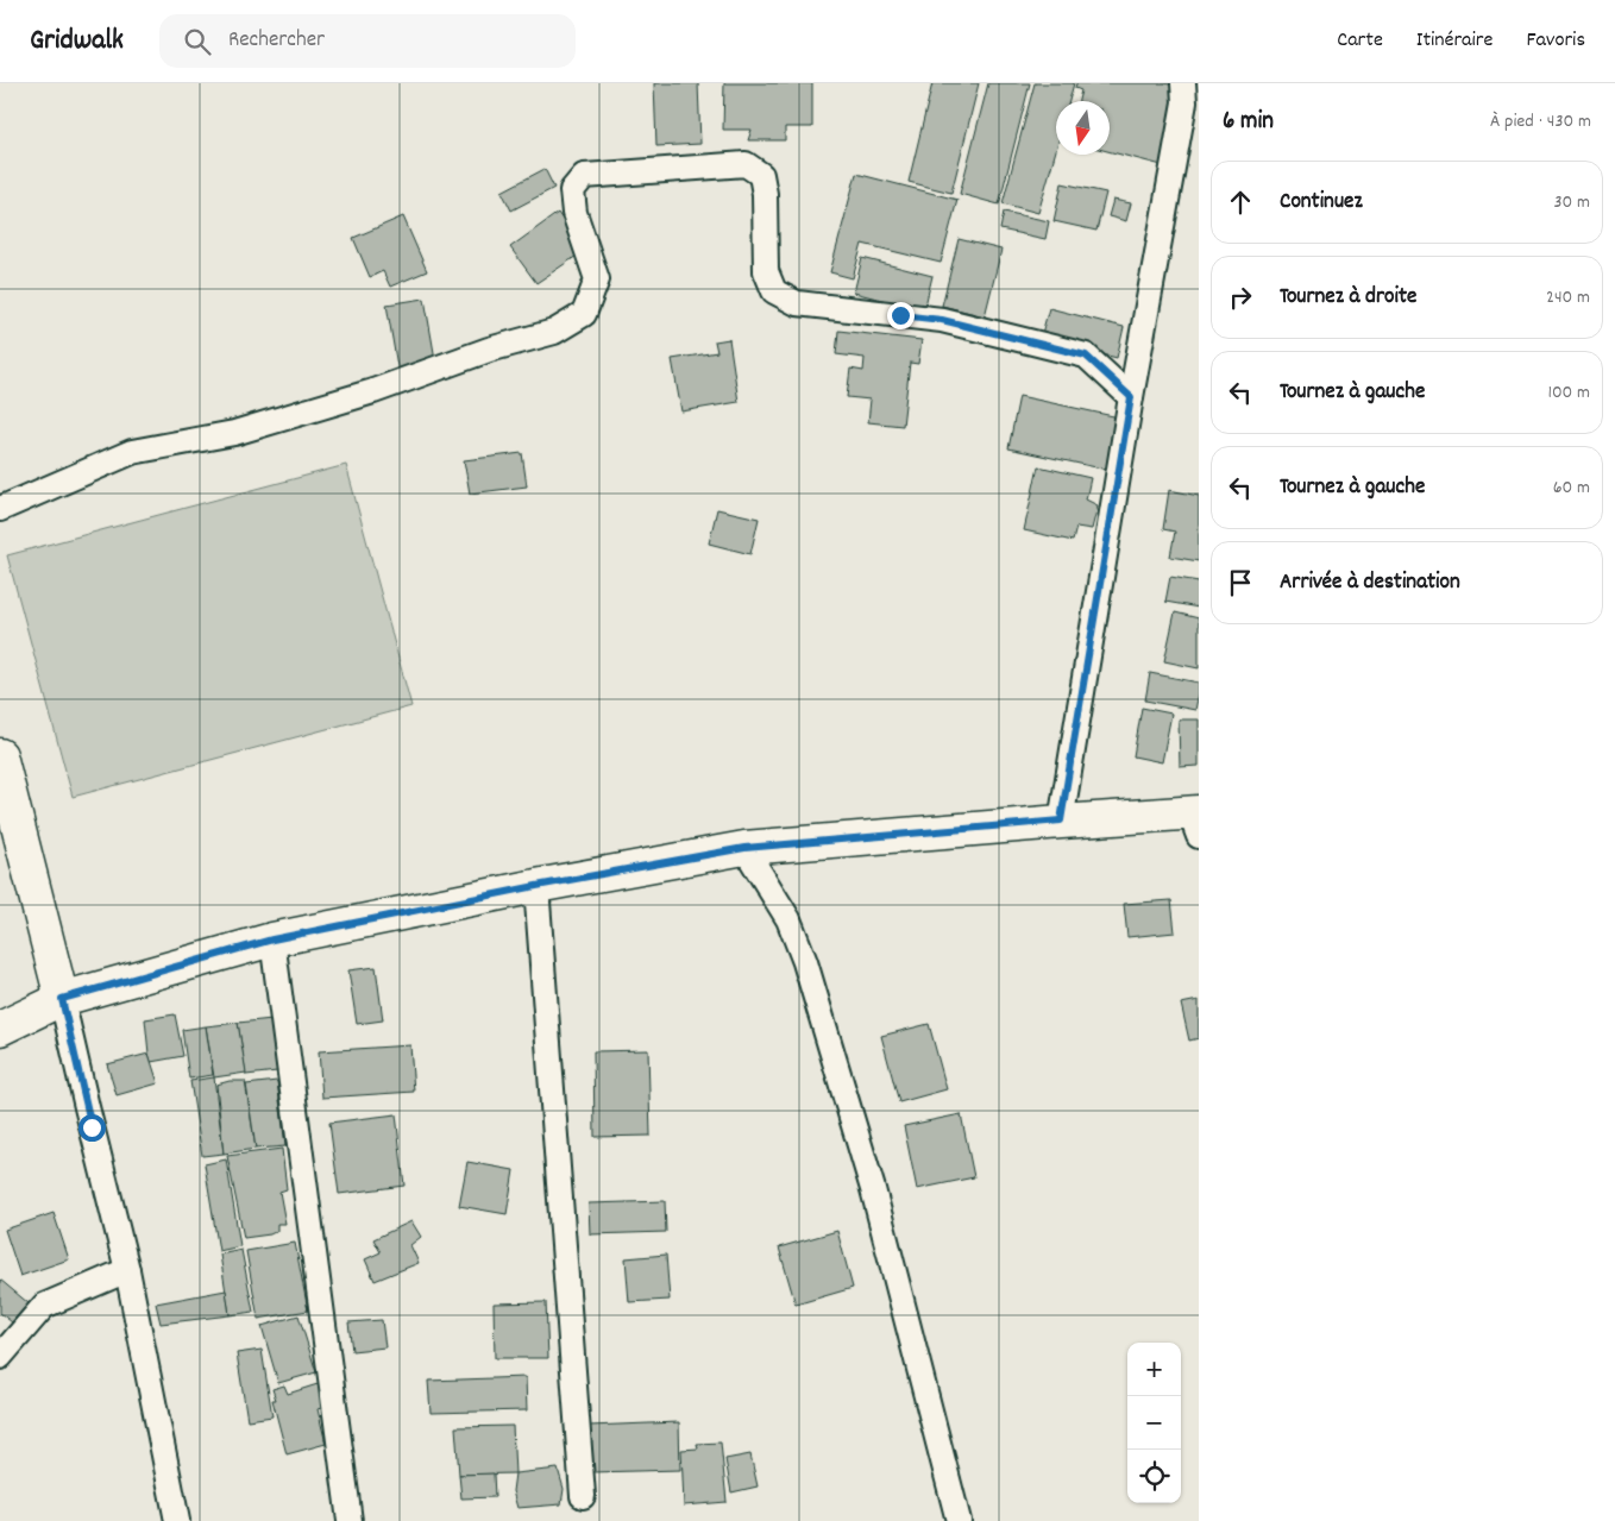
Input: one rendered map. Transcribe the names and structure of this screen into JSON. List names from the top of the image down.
{
  "north": "bottom",
  "page": {
    "header": "Gridwalk",
    "search": "Rechercher",
    "nav": ["Carte", "Itinéraire", "Favoris"],
    "heading": ["6 min", "À pied · 430 m"],
    "list": [
      ["Continuez", "30 m"],
      ["Tournez à droite", "240 m"],
      ["Tournez à gauche", "100 m"],
      ["Tournez à gauche", "60 m"],
      "Arrivée à destination"
    ],
    "map_buttons": ["+", "−"]
  }
}
